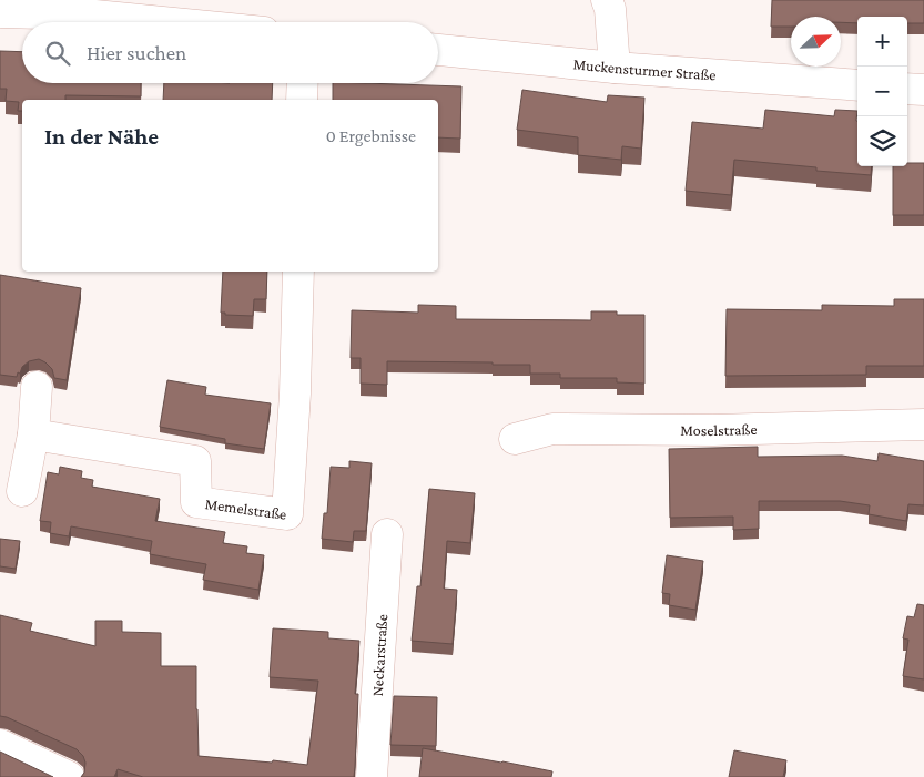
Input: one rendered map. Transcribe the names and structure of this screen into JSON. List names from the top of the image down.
{
  "streets": {
    "street": [
      "Muckensturmer Straße",
      "Moselstraße",
      "Memelstraße",
      "Neckarstraße"
    ]
  },
  "north": "top right",
  "page": {
    "map_buttons": ["+", "−"],
    "search": "Hier suchen",
    "heading": ["In der Nähe", "0 Ergebnisse"]
  }
}
